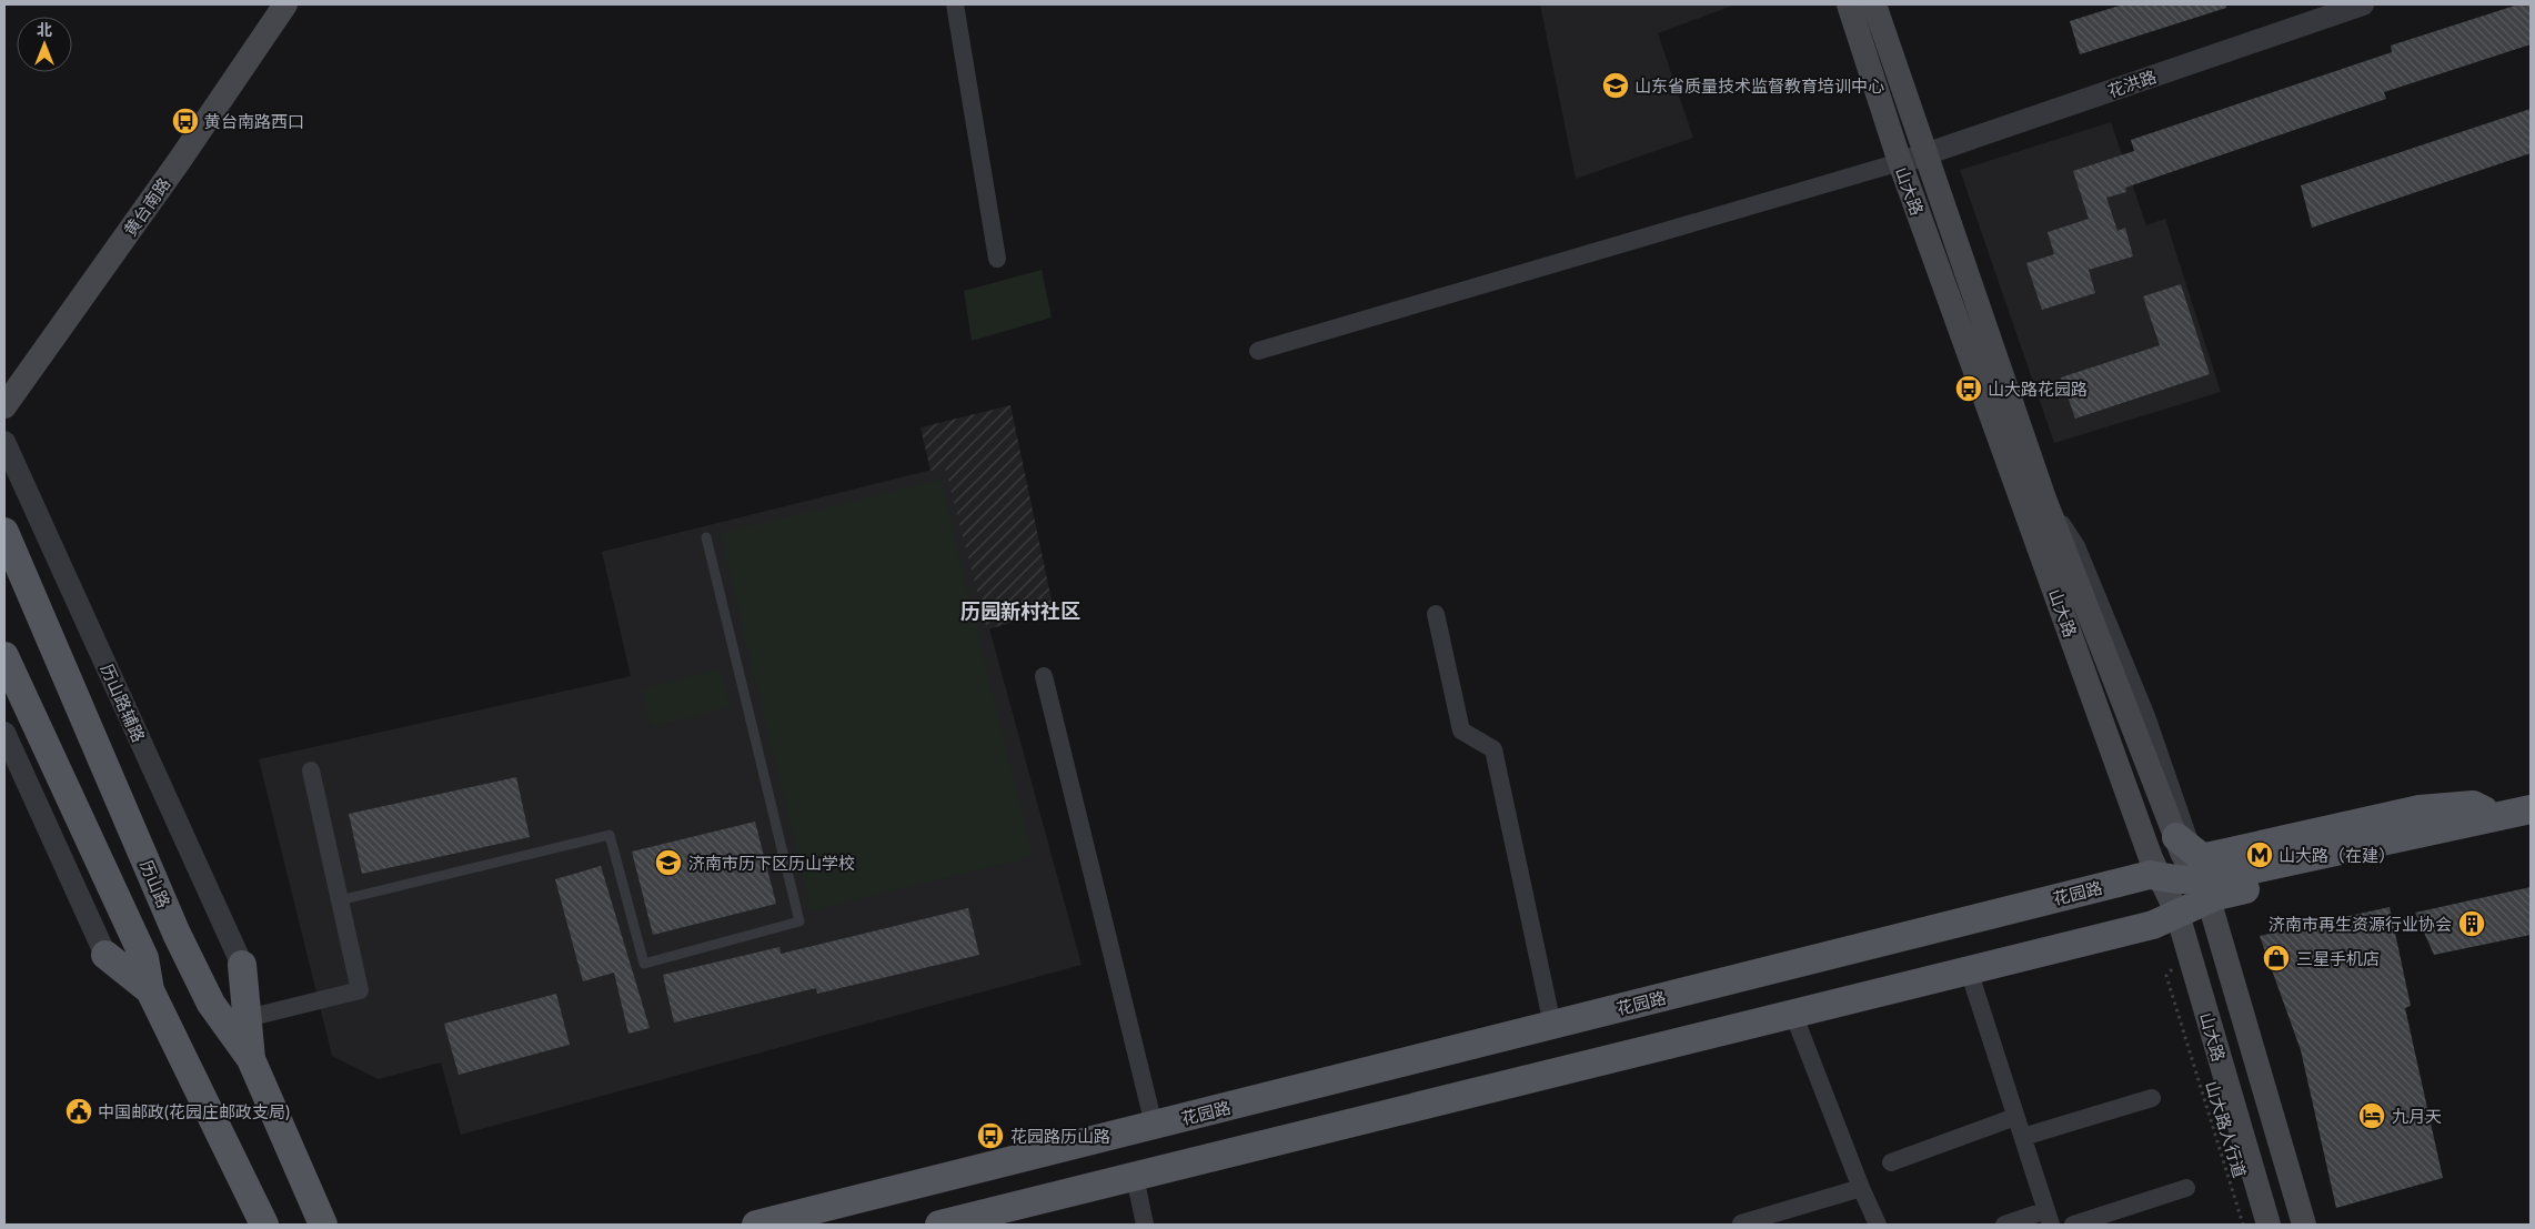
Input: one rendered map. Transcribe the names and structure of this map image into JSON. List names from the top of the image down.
{
  "streets": {
    "main road": [
      "山大路",
      "黄台南路",
      "历山路",
      "花园路"
    ],
    "street": ["花洪路", "历山路辅路"],
    "path": ["山大路人行道"]
  },
  "crossings": [
    ["花洪路", "山大路"],
    ["山大路", "花园路"]
  ],
  "districts": ["历园新村社区"],
  "places": {
    "school or university": ["山东省质量技术监督教育培训中心", "济南市历下区历山学校"],
    "bus stop": ["黄台南路西口", "山大路花园路", "花园路历山路"],
    "metro station": ["山大路（在建）"],
    "building": ["济南市再生资源行业协会"],
    "shop": ["三星手机店"],
    "public building": ["中国邮政(花园庄邮政支局)"],
    "hotel": ["九月天"]
  },
  "north": "top"
}
